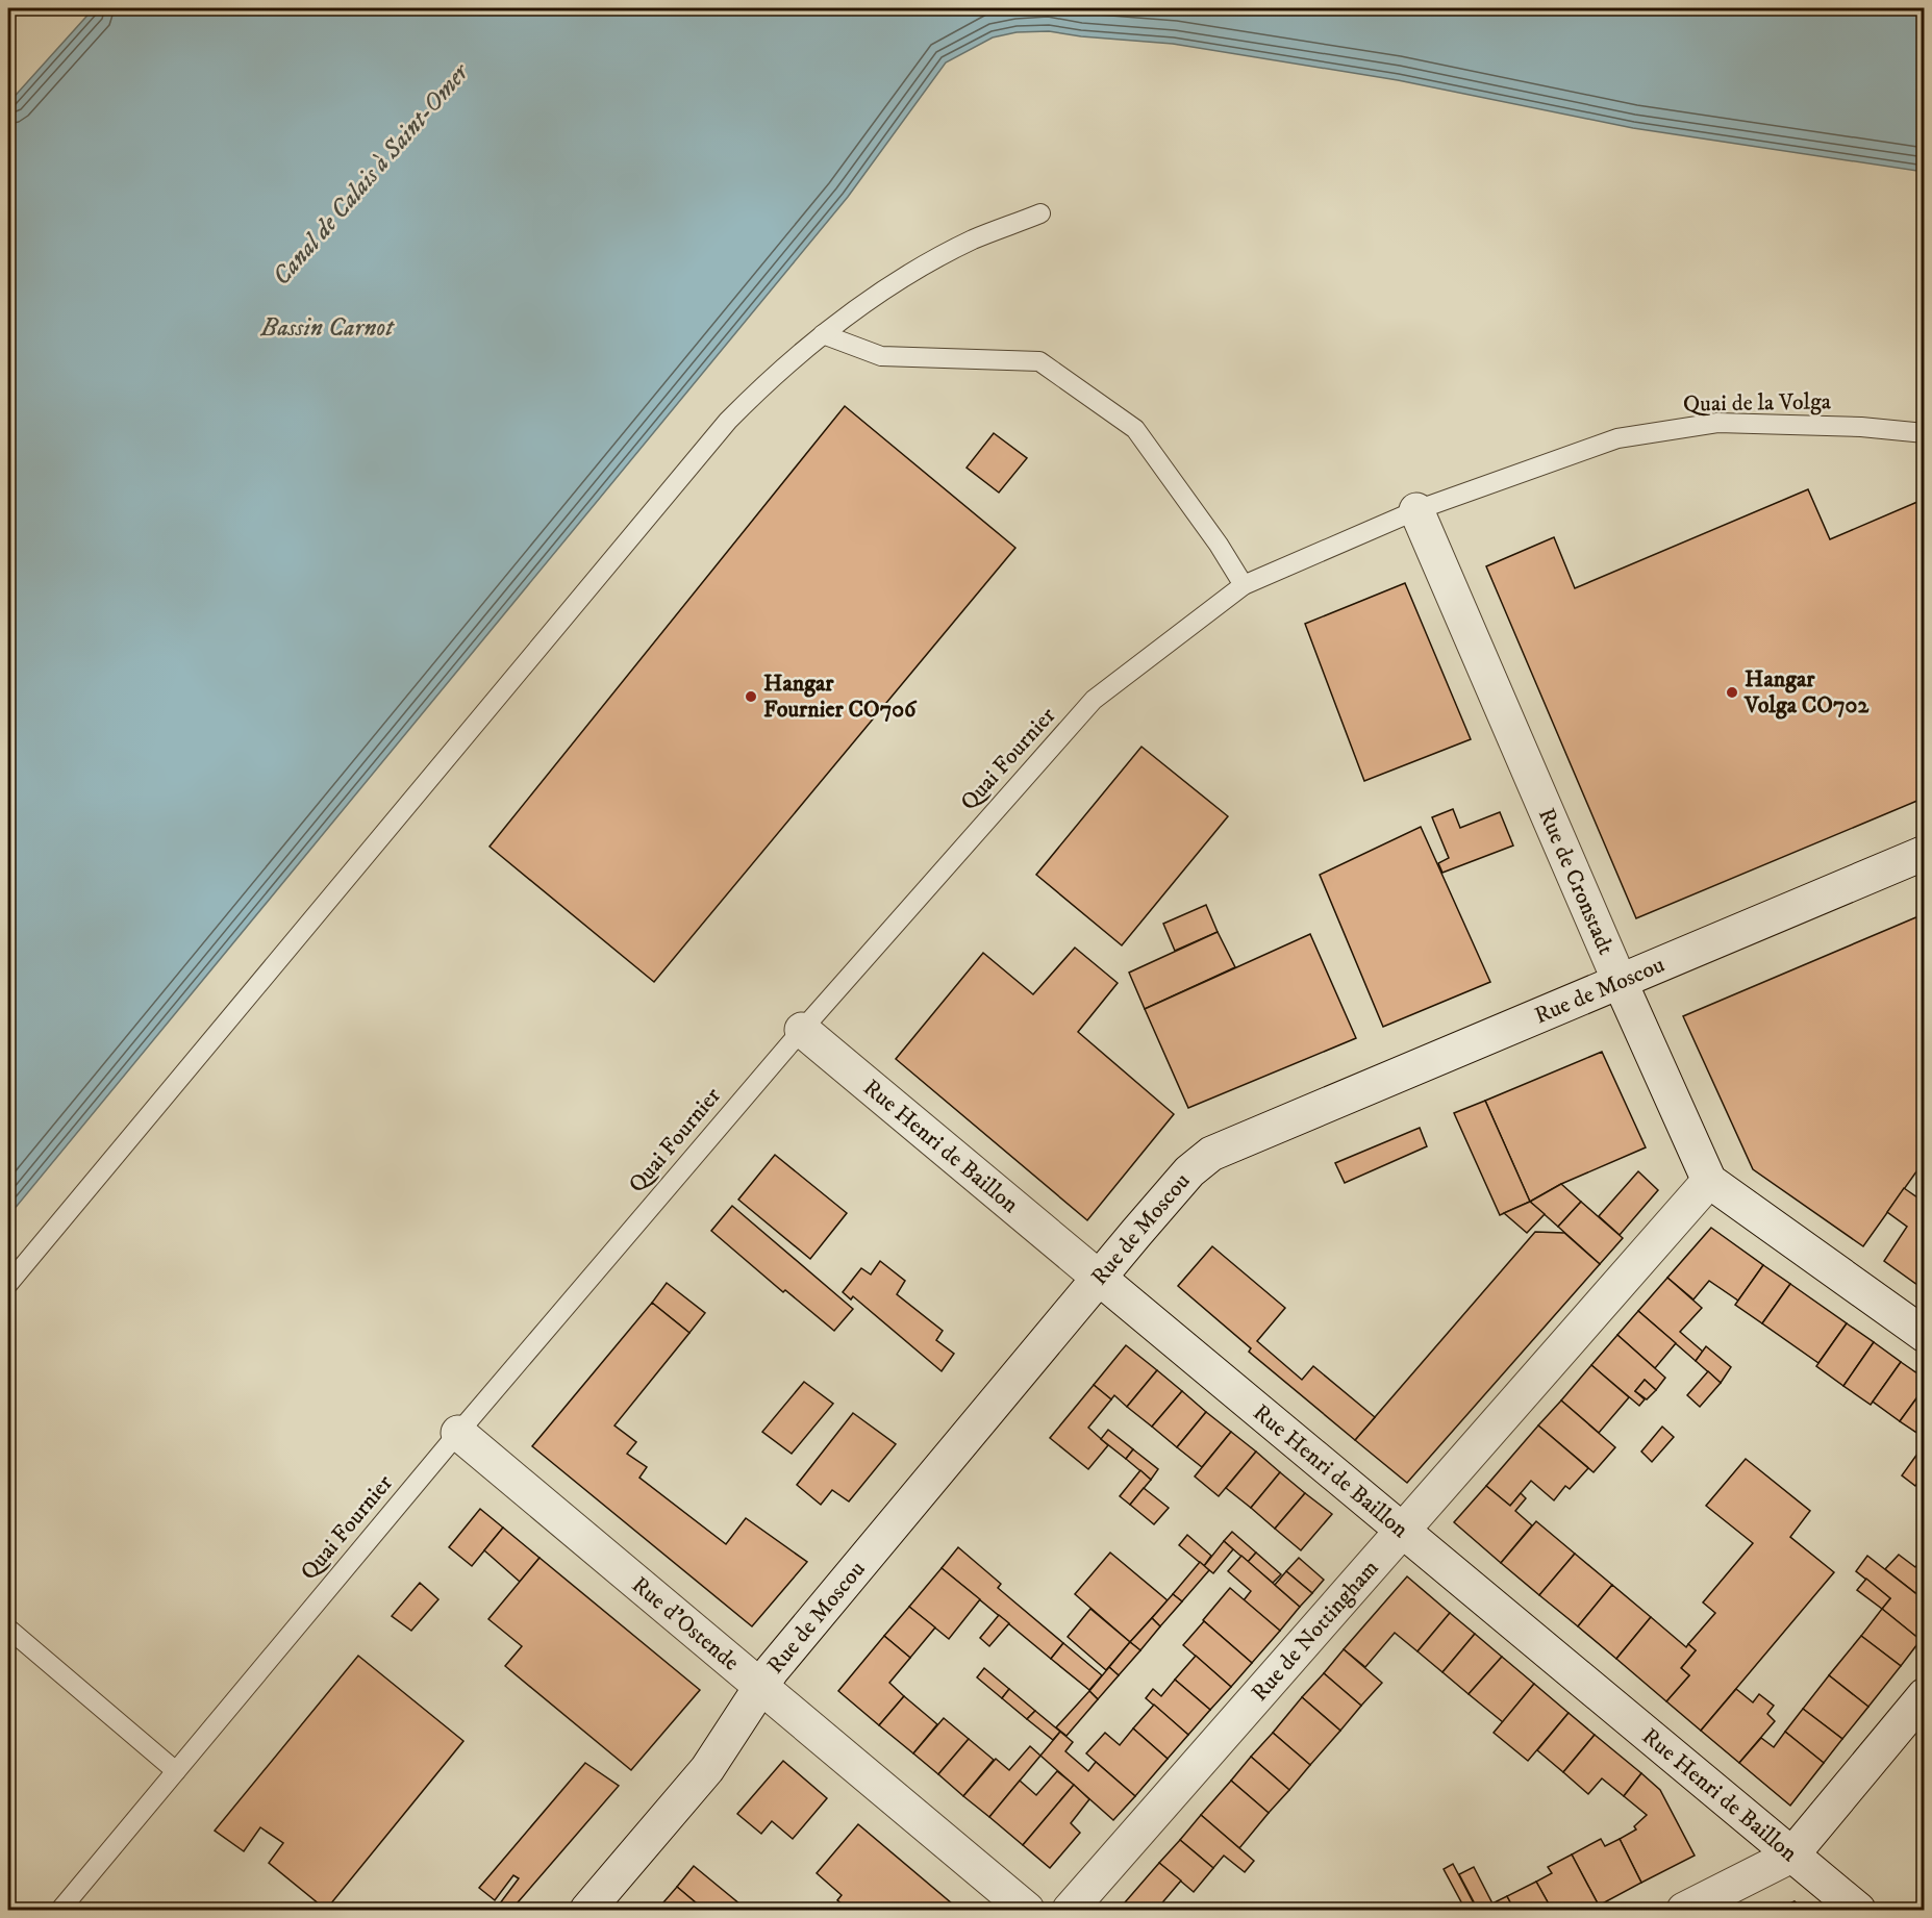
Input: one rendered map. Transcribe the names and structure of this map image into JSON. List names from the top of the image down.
{
  "streets": {
    "street": [
      "Rue de Cronstadt",
      "Rue de Moscou",
      "Rue Henri de Baillon",
      "Rue d'Ostende",
      "Rue de Nottingham"
    ],
    "lane": ["Quai de la Volga", "Quai Fournier"]
  },
  "crossings": [
    ["Quai de la Volga", "Quai Fournier"],
    ["Quai de la Volga", "Rue de Cronstadt"],
    ["Quai Fournier", "Rue de Cronstadt"],
    ["Quai Fournier", "Rue Henri de Baillon"],
    ["Quai Fournier", "Rue d'Ostende"],
    ["Rue de Cronstadt", "Rue de Moscou"],
    ["Rue de Cronstadt", "Rue de Nottingham"],
    ["Rue de Moscou", "Rue Henri de Baillon"],
    ["Rue de Moscou", "Rue d'Ostende"],
    ["Rue Henri de Baillon", "Rue de Nottingham"]
  ],
  "water": ["Canal de Calais à Saint-Omer", "Bassin Carnot"],
  "places": ["Hangar Volga CO702", "Hangar Fournier CO706"]
}
